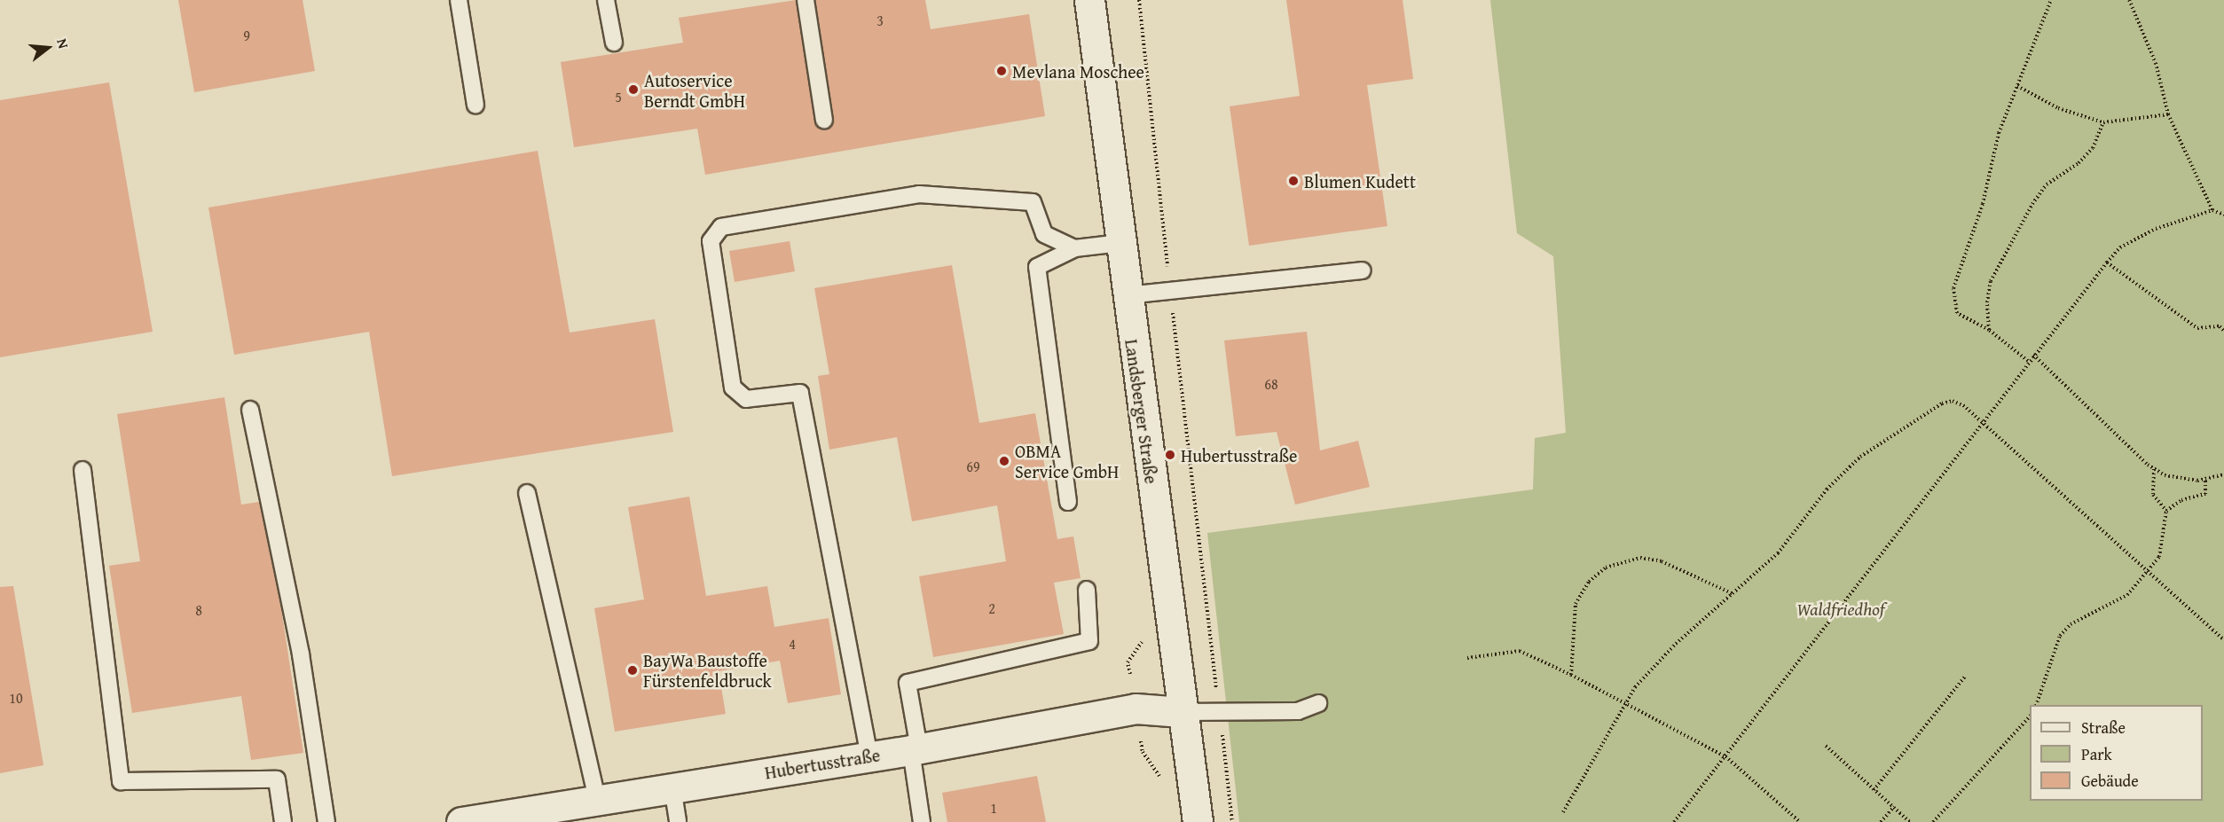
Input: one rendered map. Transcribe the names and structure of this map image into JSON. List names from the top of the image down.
{
  "streets": {
    "street": ["Landsberger Straße", "Hubertusstraße"]
  },
  "crossings": [
    ["Landsberger Straße", "Hubertusstraße"]
  ],
  "parks": ["Waldfriedhof"],
  "places": [
    "Mevlana Moschee",
    "Autoservice Berndt GmbH",
    "Blumen Kudett",
    "Hubertusstraße",
    "OBMA Service GmbH",
    "BayWa Baustoffe Fürstenfeldbruck"
  ],
  "house_numbers": [
    "3",
    "9",
    "5",
    "68",
    "69",
    "2",
    "8",
    "4",
    "10",
    "1"
  ],
  "legend": ["Straße", "Park", "Gebäude"],
  "north": "right"
}
